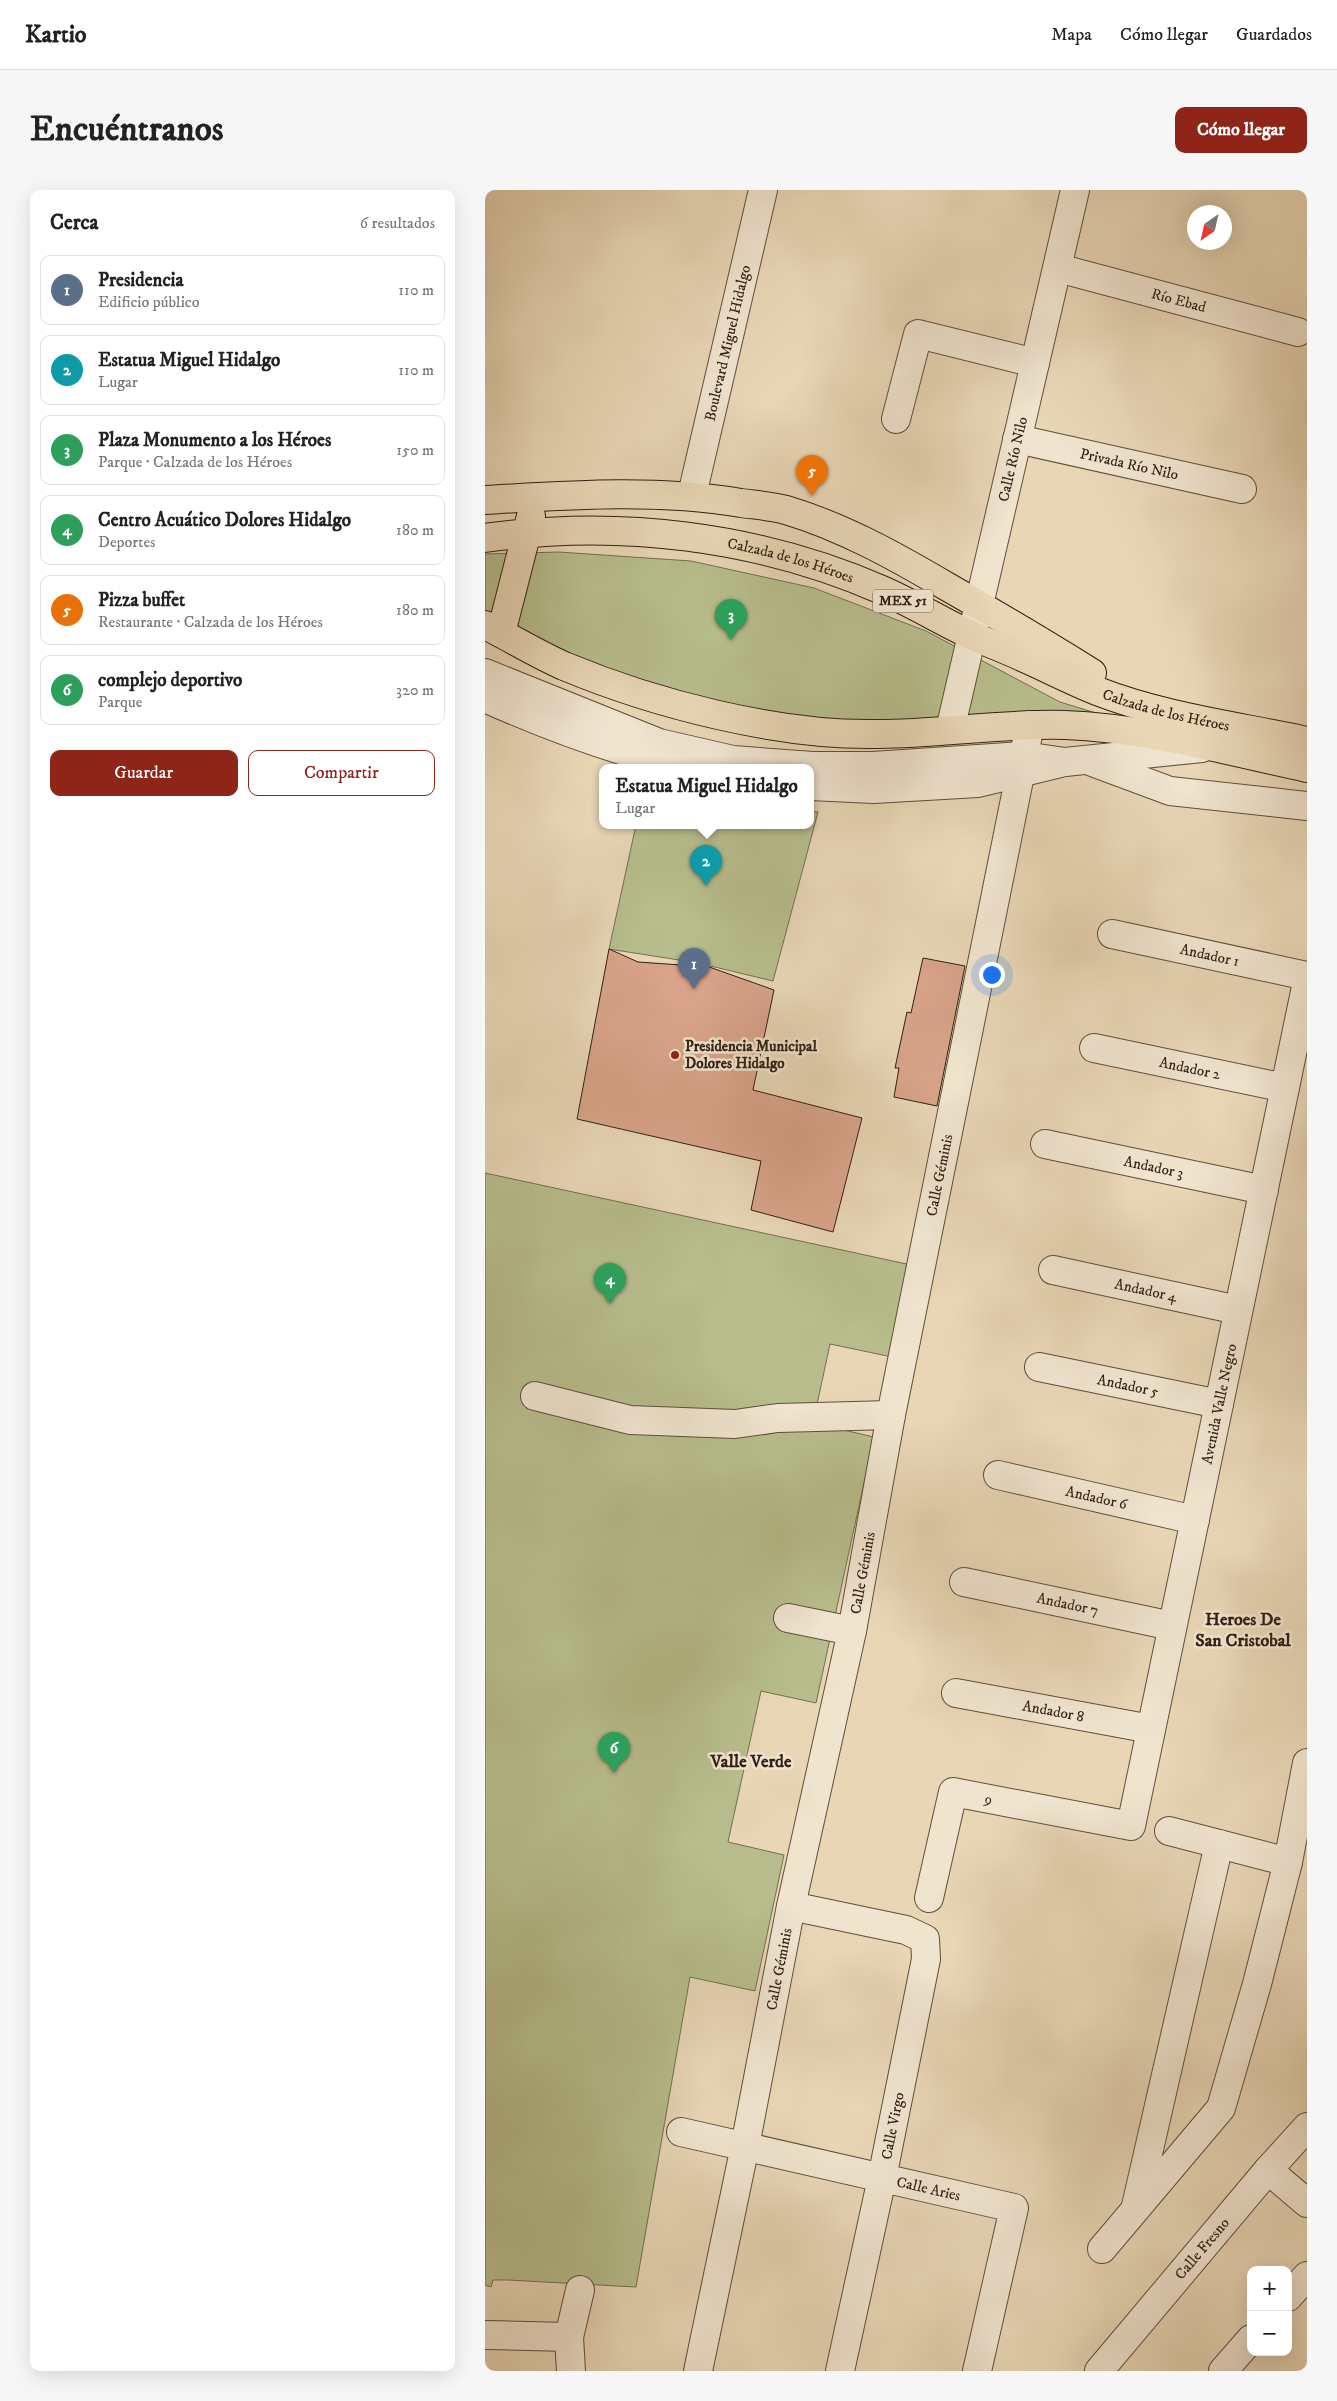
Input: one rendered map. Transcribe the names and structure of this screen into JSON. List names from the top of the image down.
{
  "streets": {
    "main road": ["Calzada de los Héroes", "MEX 51"],
    "street": [
      "Río Ebad",
      "Boulevard Miguel Hidalgo",
      "Calle Río Nilo",
      "Privada Río Nilo",
      "Andador 1",
      "Andador 2",
      "Andador 3",
      "Calle Géminis",
      "Andador 4",
      "Andador 5",
      "Avenida Valle Negro",
      "Andador 6",
      "Andador 7",
      "Andador 8",
      "9",
      "Calle Virgo",
      "Calle Aries",
      "Calle Fresno"
    ]
  },
  "crossings": [
    ["Río Ebad", "Calle Río Nilo"],
    ["Calle Río Nilo", "Privada Río Nilo"],
    ["Calle Río Nilo", "Calzada de los Héroes"],
    ["Calzada de los Héroes", "Calle Géminis"],
    ["Andador 1", "Avenida Valle Negro"],
    ["Andador 2", "Avenida Valle Negro"],
    ["Andador 3", "Avenida Valle Negro"],
    ["Calle Géminis", "Calle Virgo"],
    ["Calle Géminis", "Calle Aries"],
    ["Andador 4", "Avenida Valle Negro"],
    ["Andador 5", "Avenida Valle Negro"],
    ["Avenida Valle Negro", "Andador 6"],
    ["Avenida Valle Negro", "Andador 7"],
    ["Avenida Valle Negro", "Andador 8"],
    ["Avenida Valle Negro", "9"],
    ["Calle Virgo", "Calle Aries"]
  ],
  "districts": ["Heroes De San Cristobal", "Valle Verde"],
  "places": ["Presidencia Municipal Dolores Hidalgo"],
  "north": "bottom left",
  "page": {
    "header": "Kartio",
    "nav": ["Mapa", "Cómo llegar", "Guardados"],
    "buttons": [
      "Cómo llegar",
      ["Guardar", "Compartir"]
    ],
    "title": "Encuéntranos",
    "heading": ["Cerca", "6 resultados"],
    "list": [
      {
        "mark": "1",
        "name": "Presidencia",
        "note": "Edificio público",
        "value": "110 m"
      },
      {
        "mark": "2",
        "name": "Estatua Miguel Hidalgo",
        "note": "Lugar",
        "value": "110 m"
      },
      {
        "mark": "3",
        "name": "Plaza Monumento a los Héroes",
        "note": "Parque · Calzada de los Héroes",
        "value": "150 m"
      },
      {
        "mark": "4",
        "name": "Centro Acuático Dolores Hidalgo",
        "note": "Deportes",
        "value": "180 m"
      },
      {
        "mark": "5",
        "name": "Pizza buffet",
        "note": "Restaurante · Calzada de los Héroes",
        "value": "180 m"
      },
      {
        "mark": "6",
        "name": "complejo deportivo",
        "note": "Parque",
        "value": "320 m"
      }
    ],
    "pins": [
      "5",
      "3",
      "2",
      "1",
      "4",
      "6"
    ],
    "popup": ["Estatua Miguel Hidalgo", "Lugar"],
    "map_buttons": ["+", "−"]
  }
}
